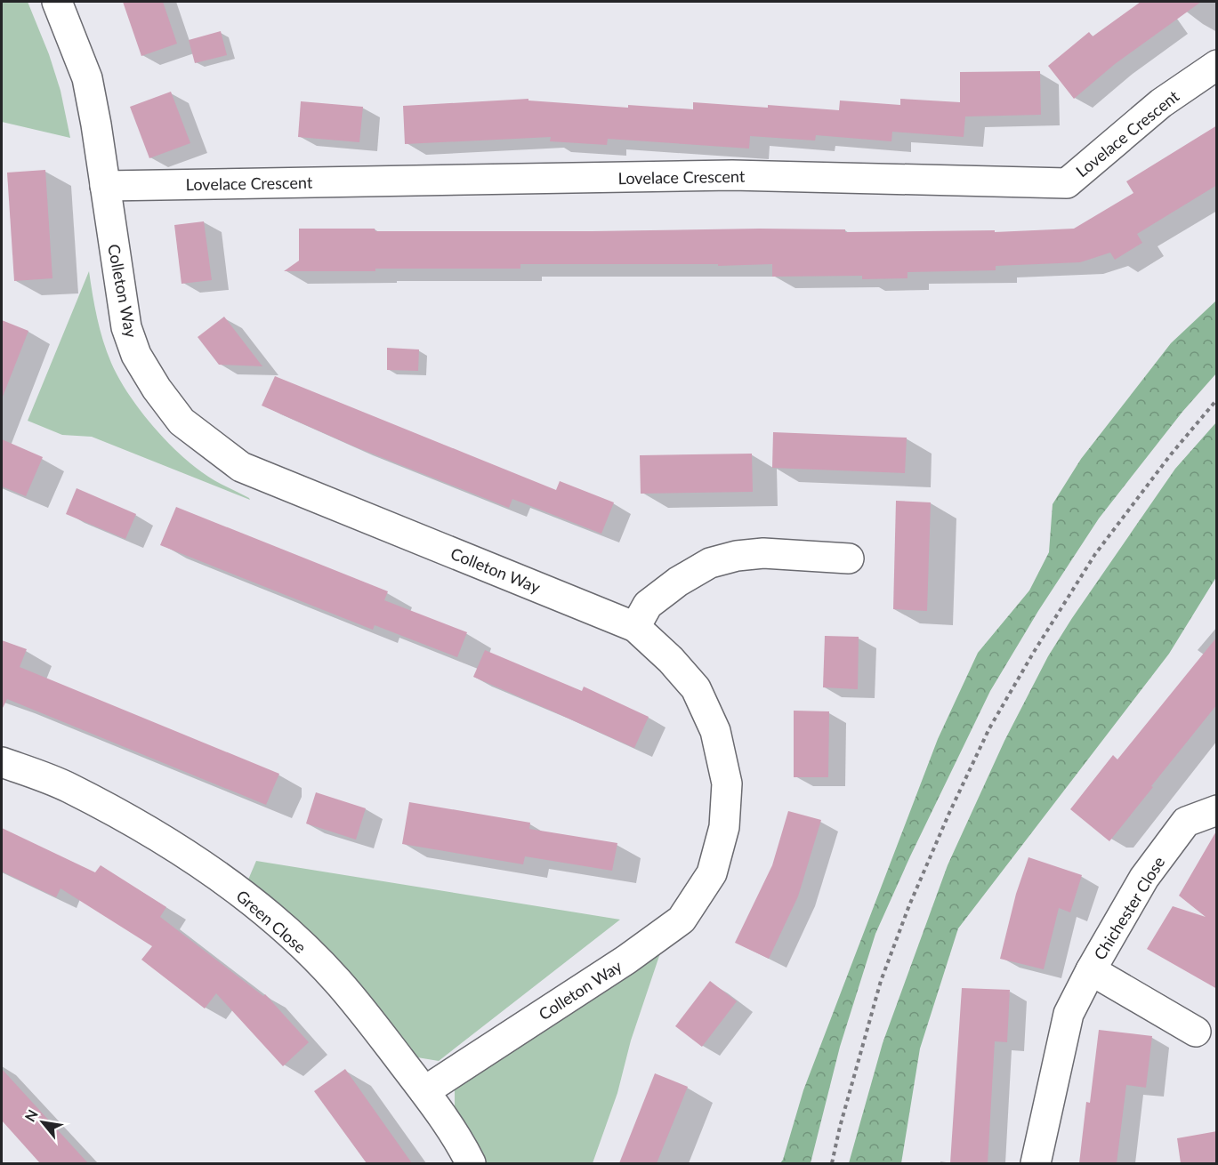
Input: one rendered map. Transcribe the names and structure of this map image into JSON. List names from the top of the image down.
{
  "streets": {
    "street": [
      "Lovelace Crescent",
      "Colleton Way",
      "Chichester Close",
      "Green Close"
    ]
  },
  "crossings": [
    ["Lovelace Crescent", "Colleton Way"],
    ["Colleton Way", "Green Close"]
  ],
  "north": "top left"
}
